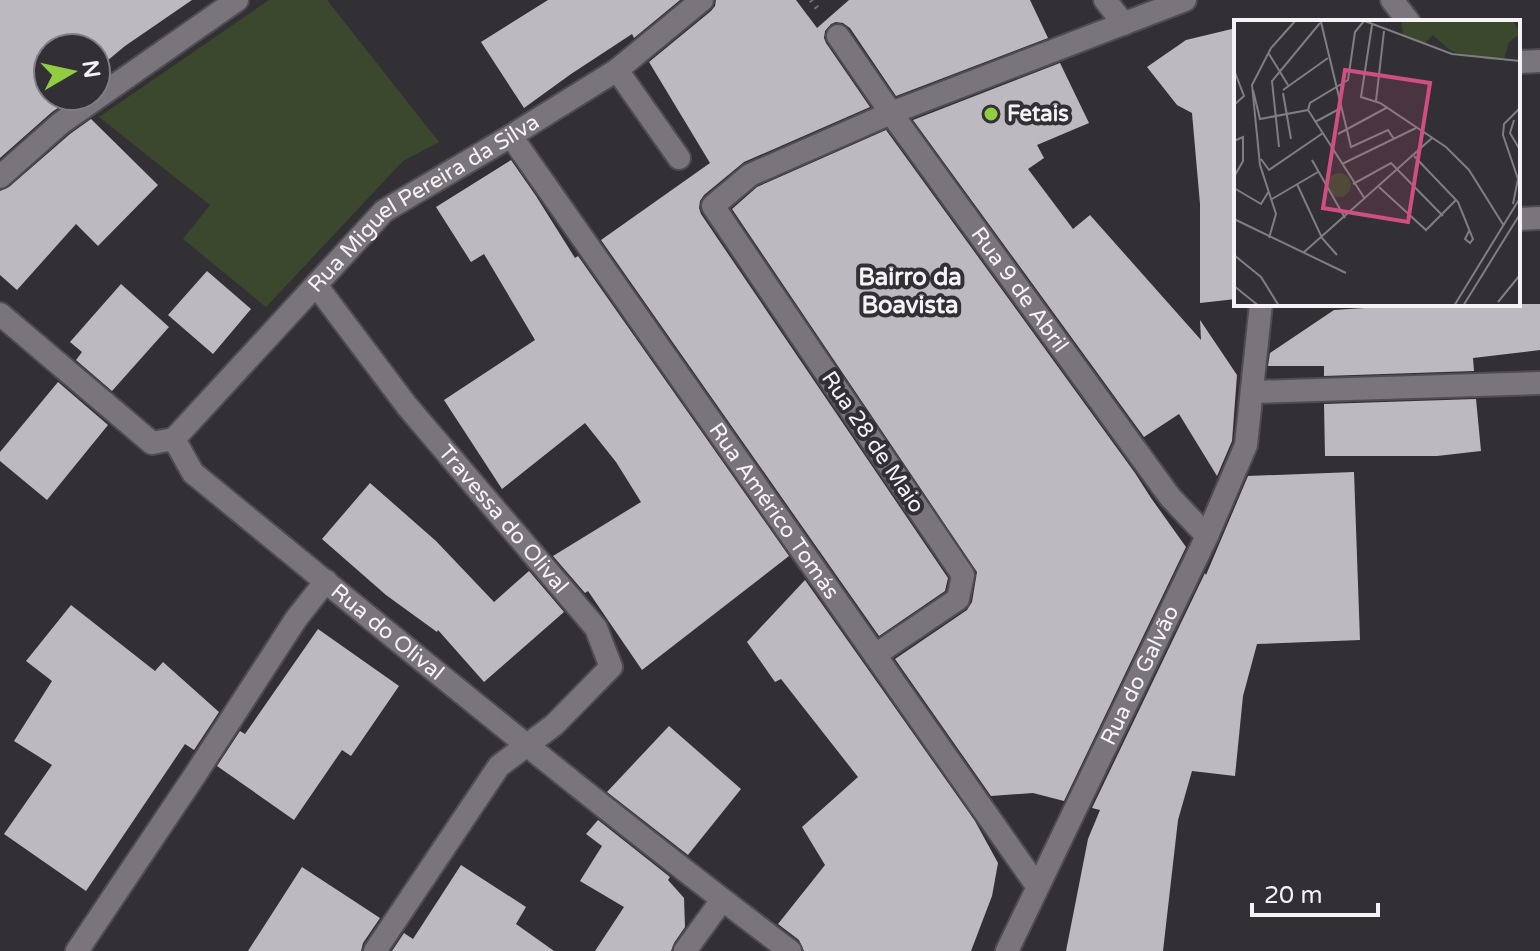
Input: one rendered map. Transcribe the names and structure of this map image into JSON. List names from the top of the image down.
{
  "streets": {
    "street": [
      "Rua Miguel Pereira da Silva",
      "Rua 9 de Abril",
      "Rua 28 de Maio",
      "Rua Américo Tomás",
      "Travessa do Olival",
      "Rua do Olival",
      "Rua do Galvão"
    ]
  },
  "crossings": [
    ["Rua Miguel Pereira da Silva", "Rua Américo Tomás"],
    ["Rua Miguel Pereira da Silva", "Travessa do Olival"],
    ["Rua Miguel Pereira da Silva", "Rua do Olival"],
    ["Rua 9 de Abril", "Rua 28 de Maio"],
    ["Rua 9 de Abril", "Rua do Galvão"],
    ["Rua 28 de Maio", "Rua Américo Tomás"],
    ["Rua Américo Tomás", "Rua do Galvão"],
    ["Travessa do Olival", "Rua do Olival"]
  ],
  "districts": ["Bairro da Boavista"],
  "places": ["Fetais"],
  "scale_bar": "20 m",
  "north": "right"
}
